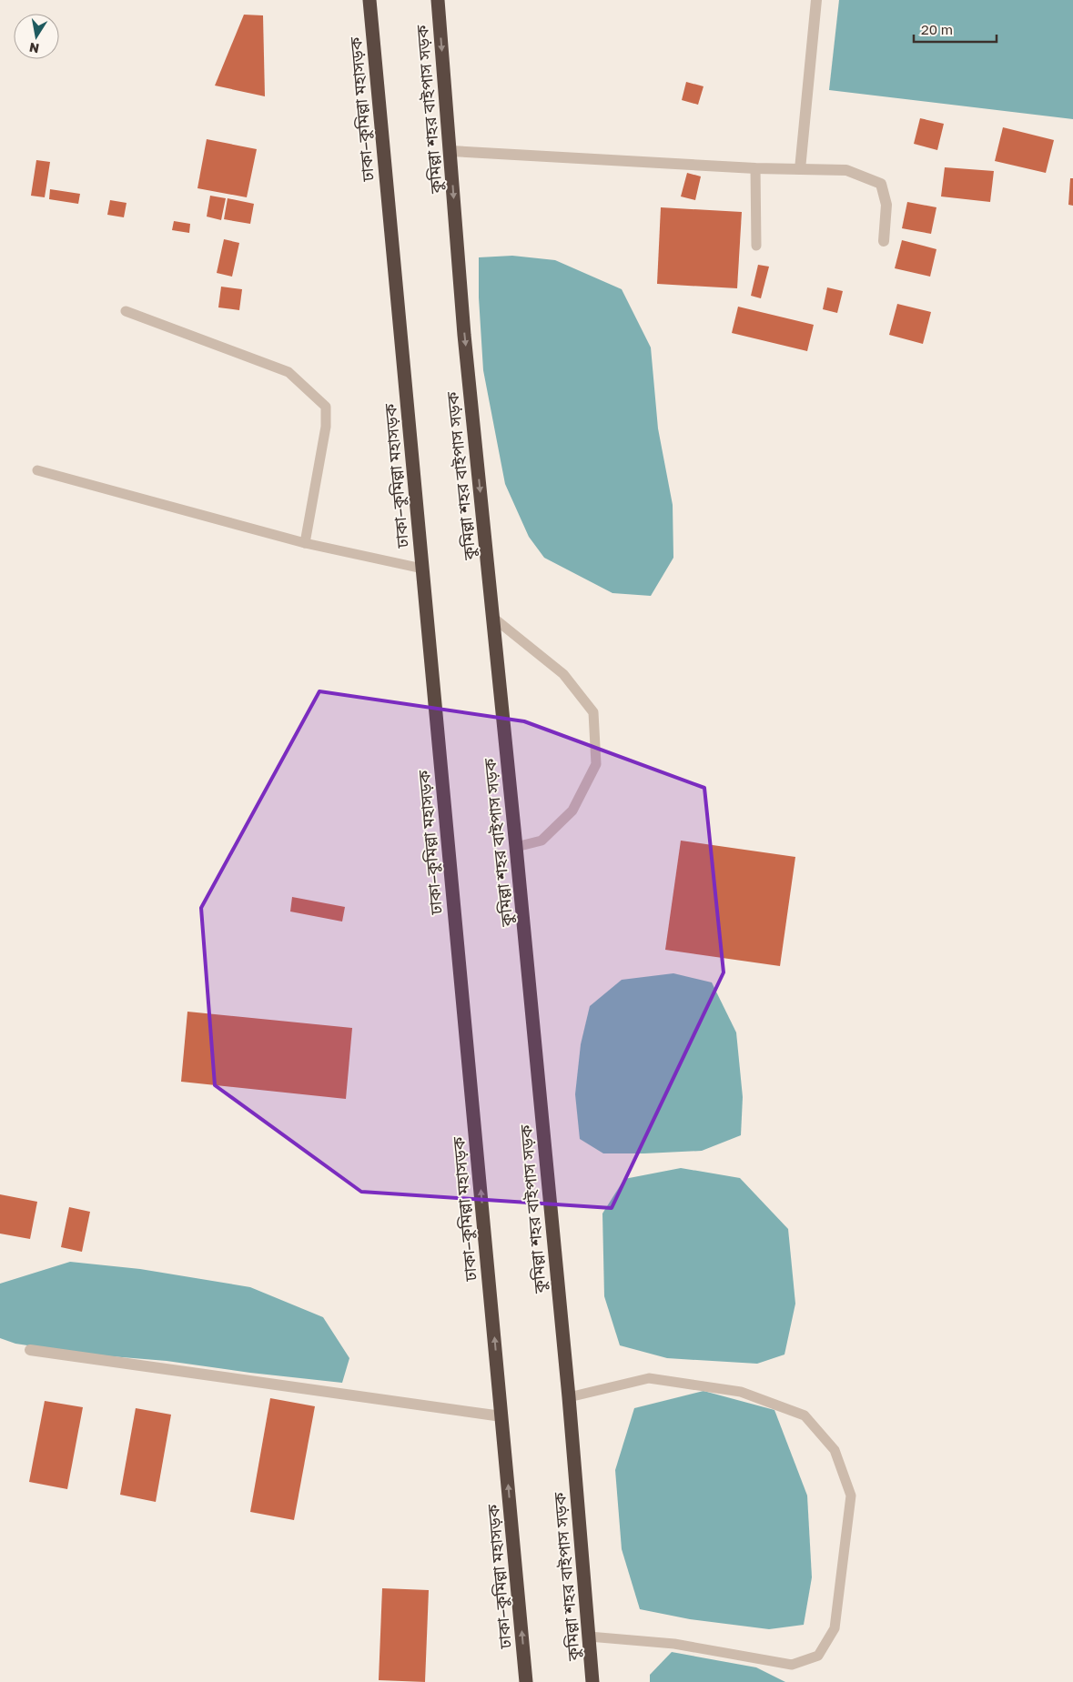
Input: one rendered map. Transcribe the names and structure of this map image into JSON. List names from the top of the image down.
{
  "streets": {
    "highway": ["ঢাকা–কুমিল্লা মহাসড়ক", "কুমিল্লা শহর বাইপাস সড়ক"]
  },
  "one_way": ["ঢাকা–কুমিল্লা মহাসড়ক", "কুমিল্লা শহর বাইপাস সড়ক"],
  "scale_bar": "20 m",
  "north": "bottom"
}
